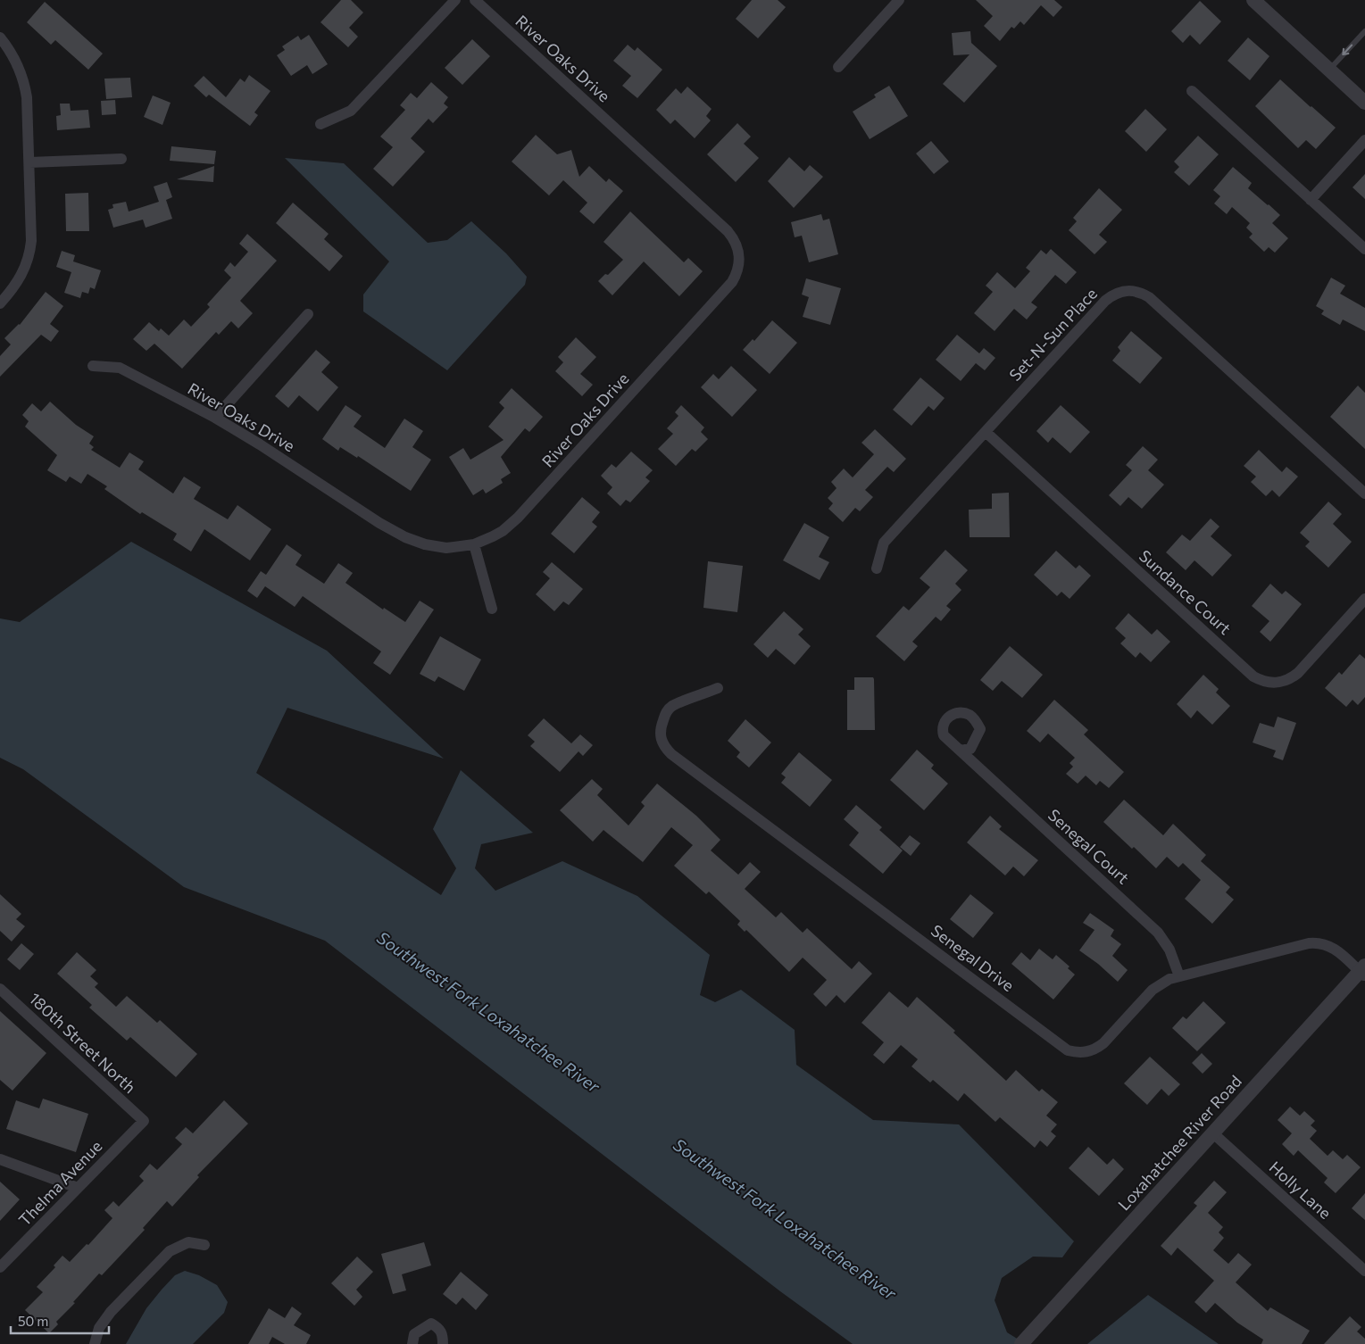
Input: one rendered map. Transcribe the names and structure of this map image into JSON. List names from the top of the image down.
{
  "streets": {
    "street": [
      "River Oaks Drive",
      "Set-N-Sun Place",
      "Sundance Court",
      "Senegal Court",
      "Senegal Drive",
      "180th Street North",
      "Loxahatchee River Road",
      "Thelma Avenue",
      "Holly Lane"
    ]
  },
  "crossings": [
    ["Set-N-Sun Place", "Sundance Court"],
    ["Senegal Court", "Senegal Drive"],
    ["Senegal Drive", "Loxahatchee River Road"],
    ["180th Street North", "Thelma Avenue"],
    ["Loxahatchee River Road", "Holly Lane"]
  ],
  "water": ["Southwest Fork Loxahatchee River"],
  "scale_bar": "50 m"
}
